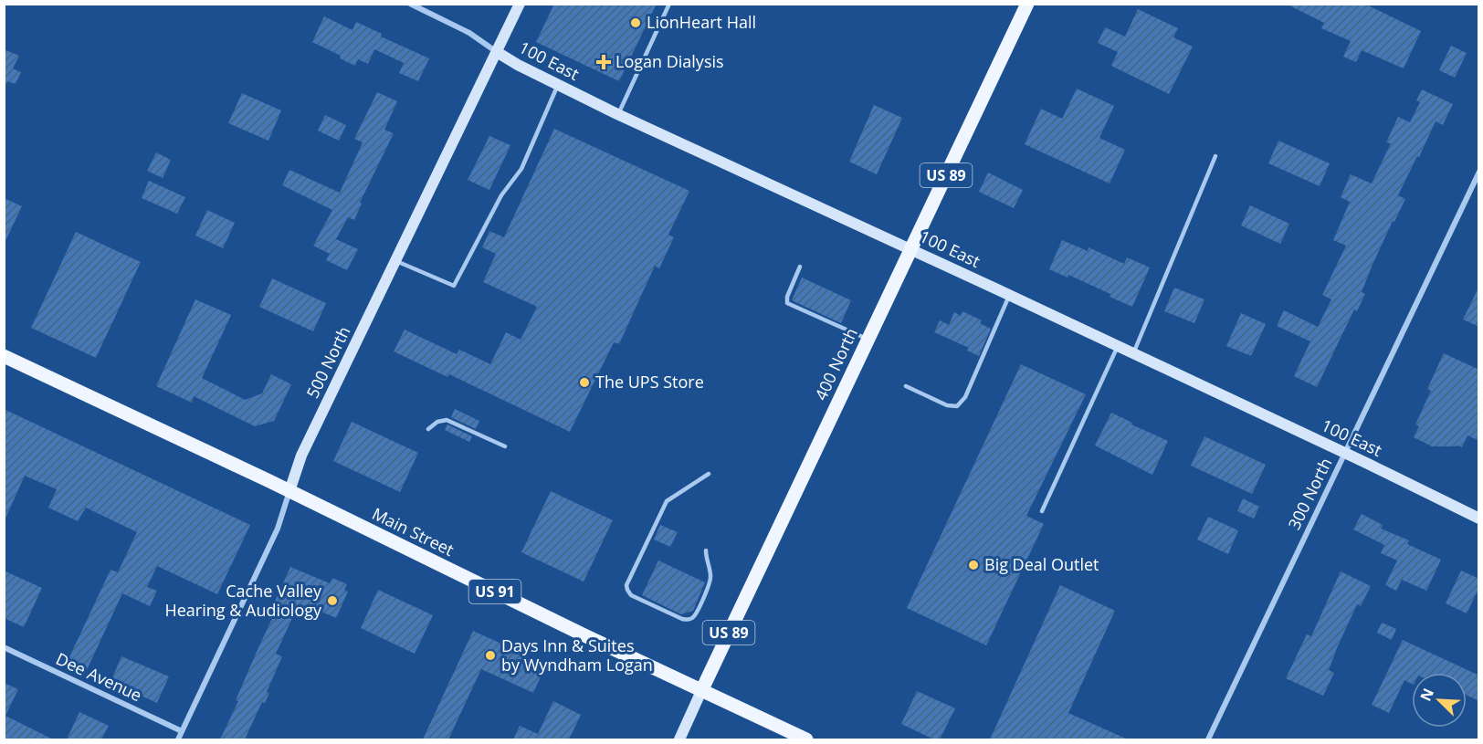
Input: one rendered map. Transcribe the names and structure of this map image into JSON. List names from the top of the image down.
{
  "streets": {
    "main road": [
      "US 89",
      "400 North",
      "Main Street",
      "US 91"
    ],
    "street": [
      "100 East",
      "500 North",
      "300 North",
      "Dee Avenue"
    ]
  },
  "crossings": [
    ["100 East", "500 North"],
    ["100 East", "400 North"],
    ["100 East", "300 North"],
    ["500 North", "Main Street"],
    ["500 North", "Dee Avenue"],
    ["400 North", "Main Street"]
  ],
  "places": {
    "other": [
      "LionHeart Hall",
      "The UPS Store",
      "Big Deal Outlet",
      "Cache Valley Hearing & Audiology",
      "Days Inn & Suites by Wyndham Logan"
    ],
    "health": ["Logan Dialysis"]
  },
  "north": "top left"
}
